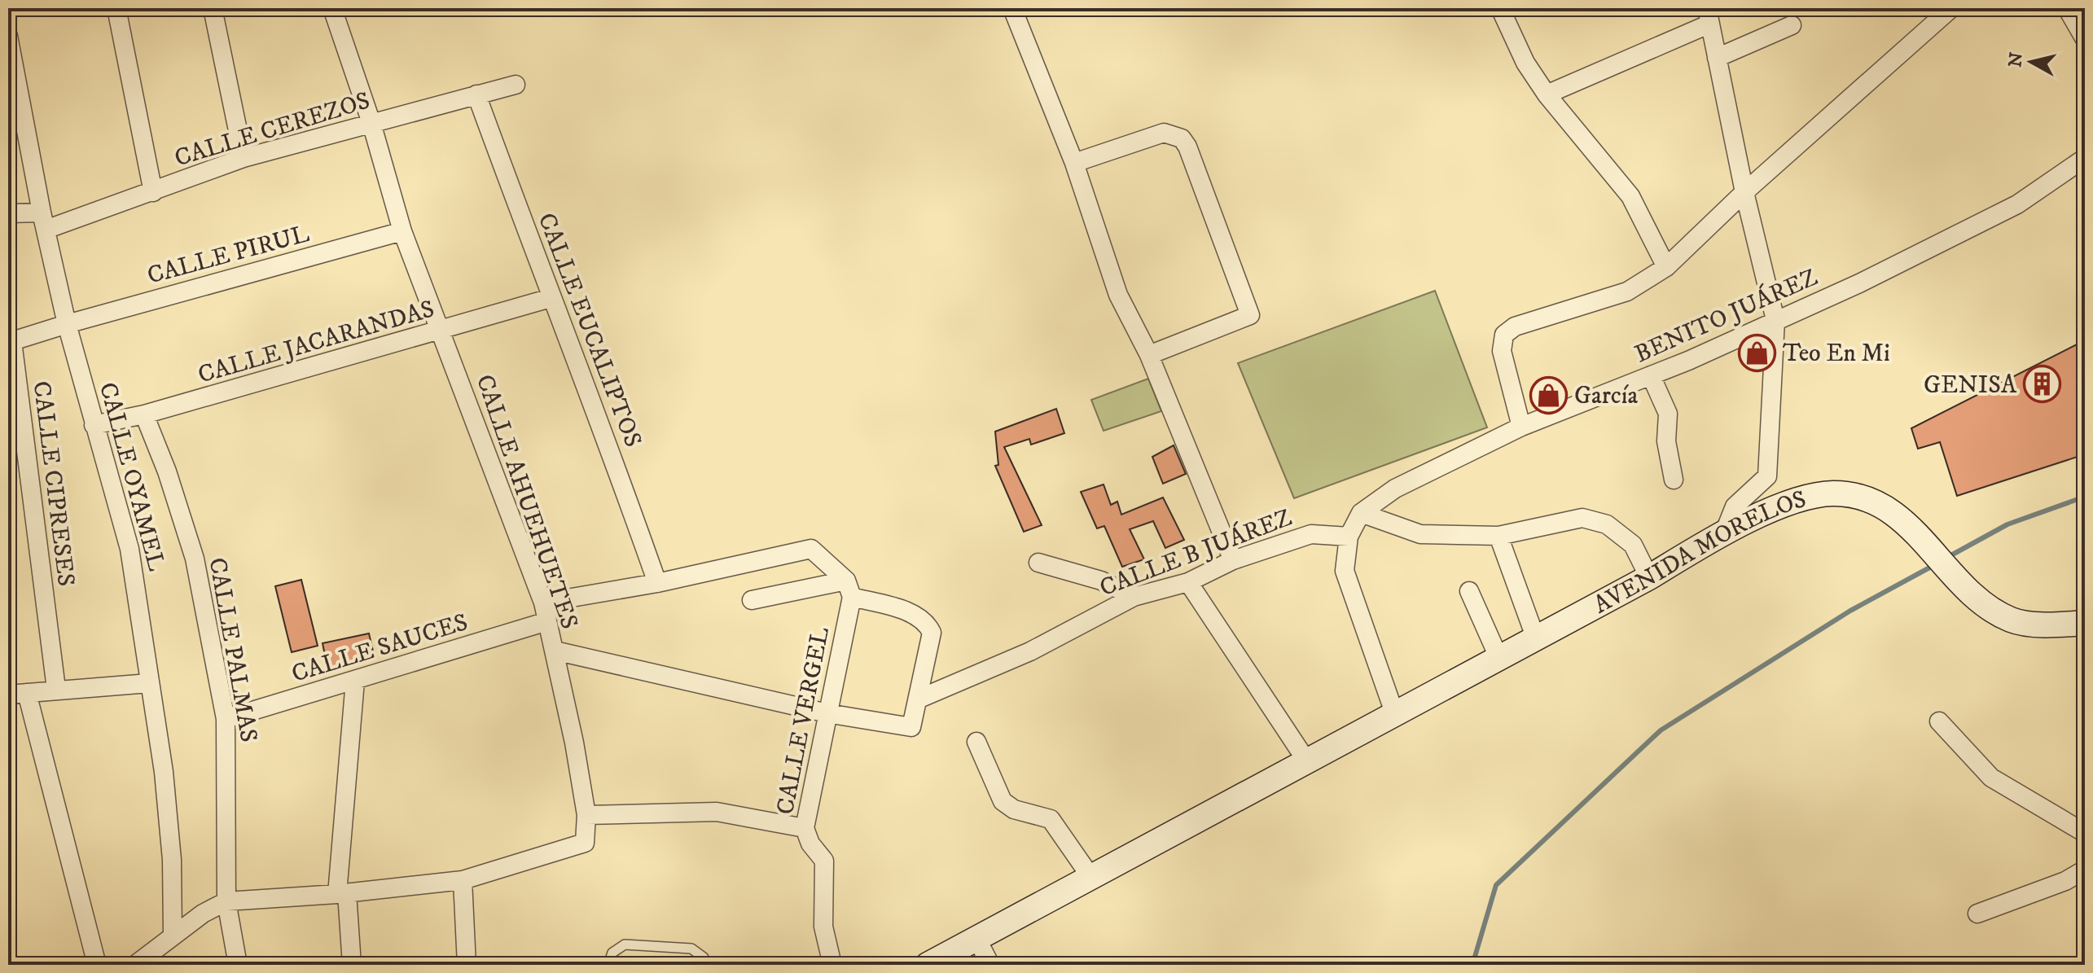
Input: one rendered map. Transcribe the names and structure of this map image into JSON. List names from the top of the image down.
{
  "streets": {
    "main road": ["AVENIDA MORELOS"],
    "street": [
      "CALLE CEREZOS",
      "CALLE PIRUL",
      "BENITO JUÁREZ",
      "CALLE EUCALIPTOS",
      "CALLE JACARANDAS",
      "CALLE OYAMEL",
      "CALLE CIPRESES",
      "CALLE AHUEHUETES",
      "CALLE B JUÁREZ",
      "CALLE SAUCES",
      "CALLE PALMAS",
      "CALLE VERGEL"
    ]
  },
  "crossings": [
    ["CALLE CEREZOS", "CALLE EUCALIPTOS"],
    ["CALLE CEREZOS", "CALLE OYAMEL"],
    ["CALLE CEREZOS", "CALLE AHUEHUETES"],
    ["CALLE PIRUL", "CALLE OYAMEL"],
    ["CALLE PIRUL", "CALLE CIPRESES"],
    ["CALLE PIRUL", "CALLE AHUEHUETES"],
    ["BENITO JUÁREZ", "CALLE B JUÁREZ"],
    ["BENITO JUÁREZ", "AVENIDA MORELOS"],
    ["CALLE EUCALIPTOS", "CALLE JACARANDAS"],
    ["CALLE JACARANDAS", "CALLE OYAMEL"],
    ["CALLE JACARANDAS", "CALLE AHUEHUETES"],
    ["CALLE JACARANDAS", "CALLE PALMAS"],
    ["CALLE OYAMEL", "CALLE CIPRESES"],
    ["CALLE AHUEHUETES", "CALLE SAUCES"],
    ["CALLE SAUCES", "CALLE PALMAS"]
  ],
  "places": {
    "shop": ["Teo En Mi", "García"],
    "building": ["GENISA"]
  },
  "north": "left"
}
